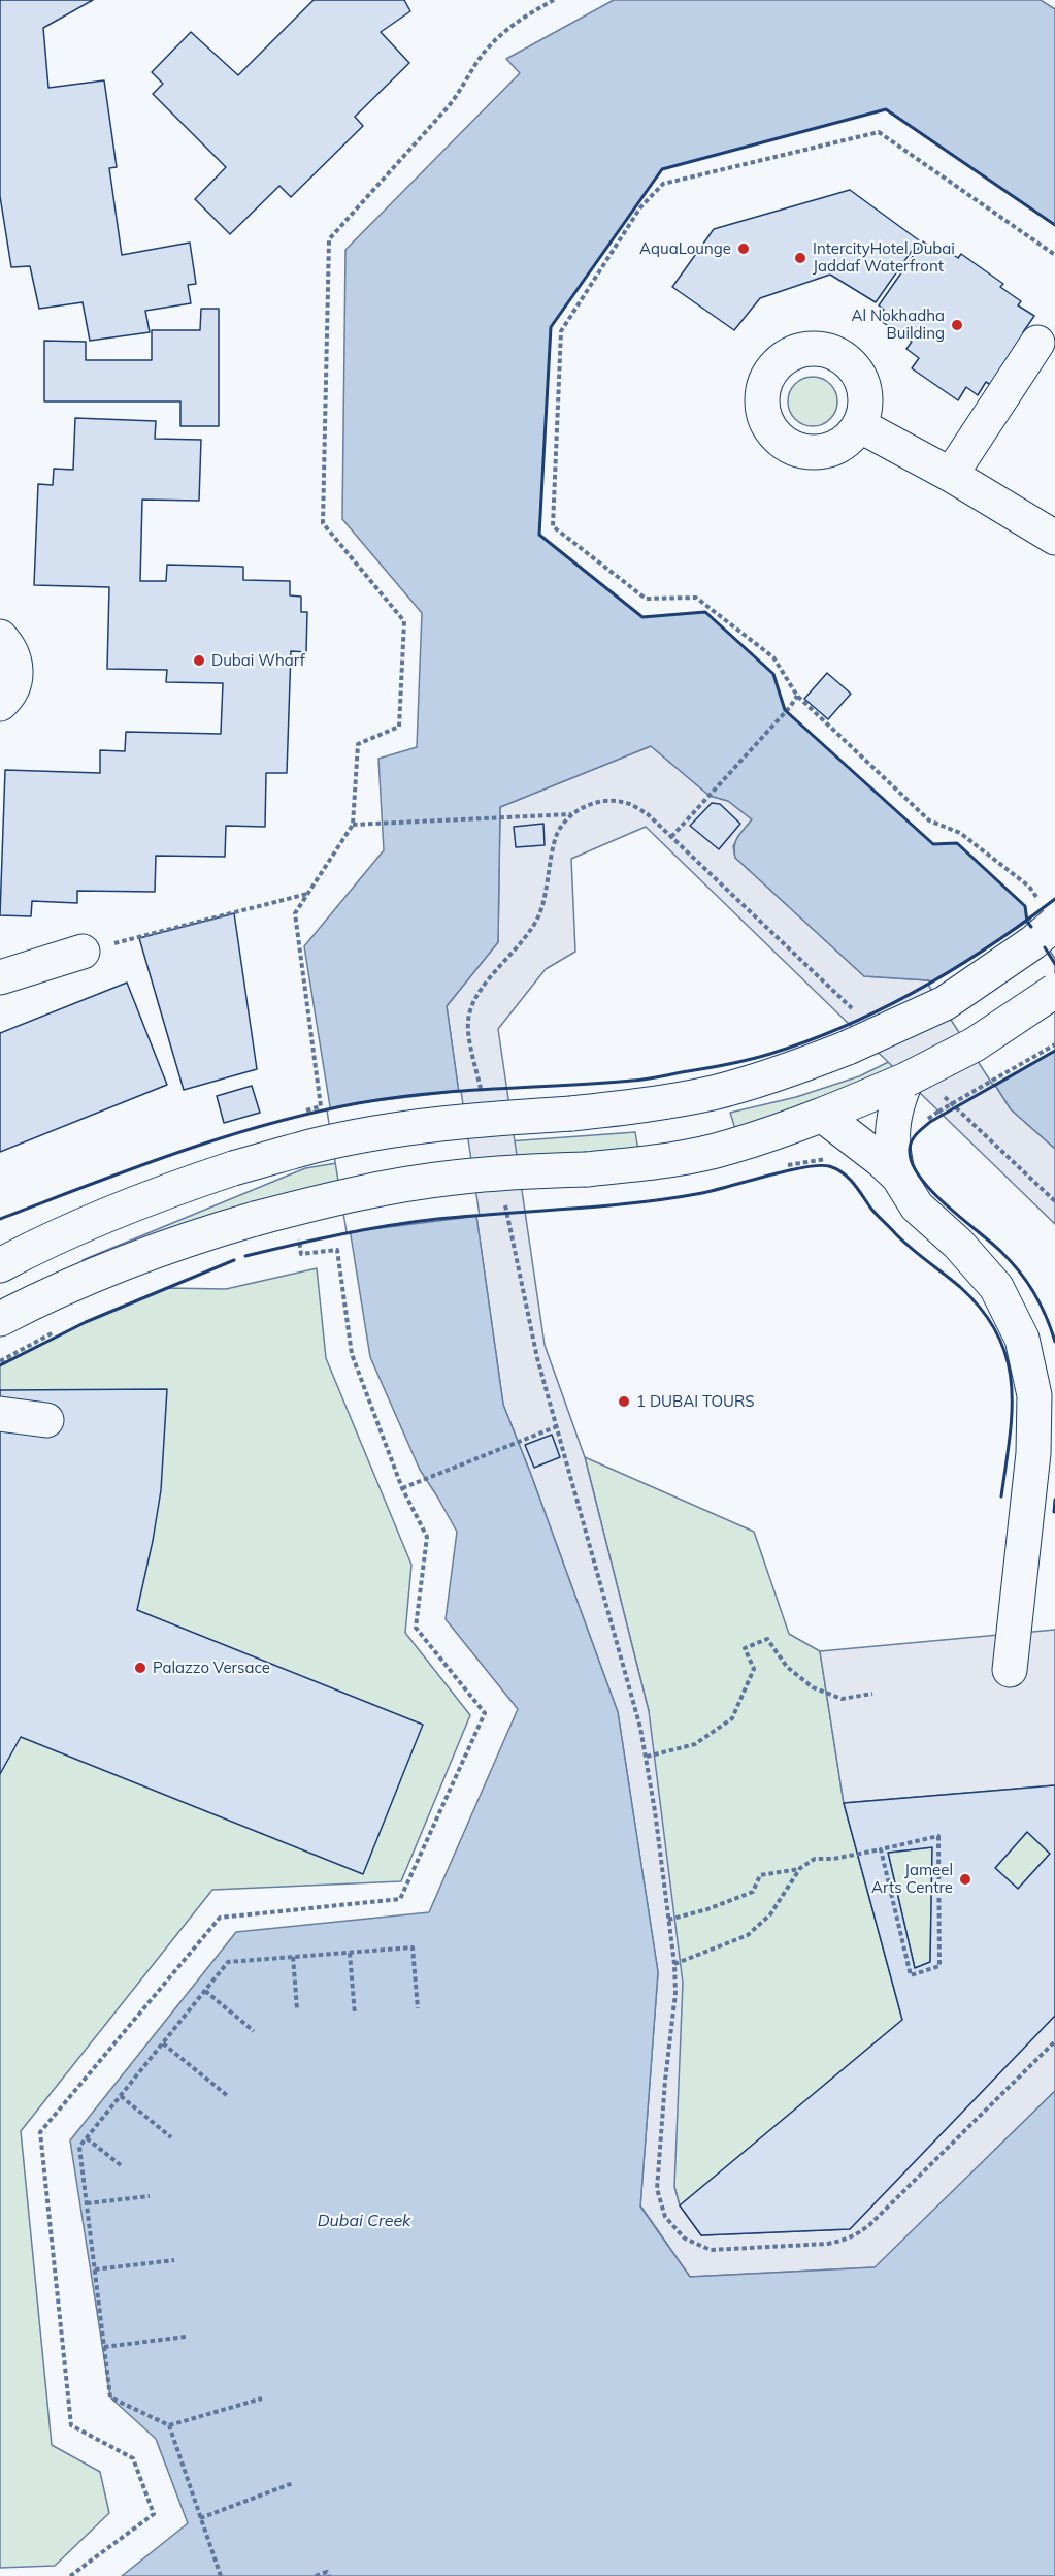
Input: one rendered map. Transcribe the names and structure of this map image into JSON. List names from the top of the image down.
{
  "water": ["Dubai Creek"],
  "places": [
    "AquaLounge",
    "IntercityHotel Dubai Jaddaf Waterfront",
    "Al Nokhadha Building",
    "Dubai Wharf",
    "1 DUBAI TOURS",
    "Palazzo Versace",
    "Jameel Arts Centre"
  ]
}
